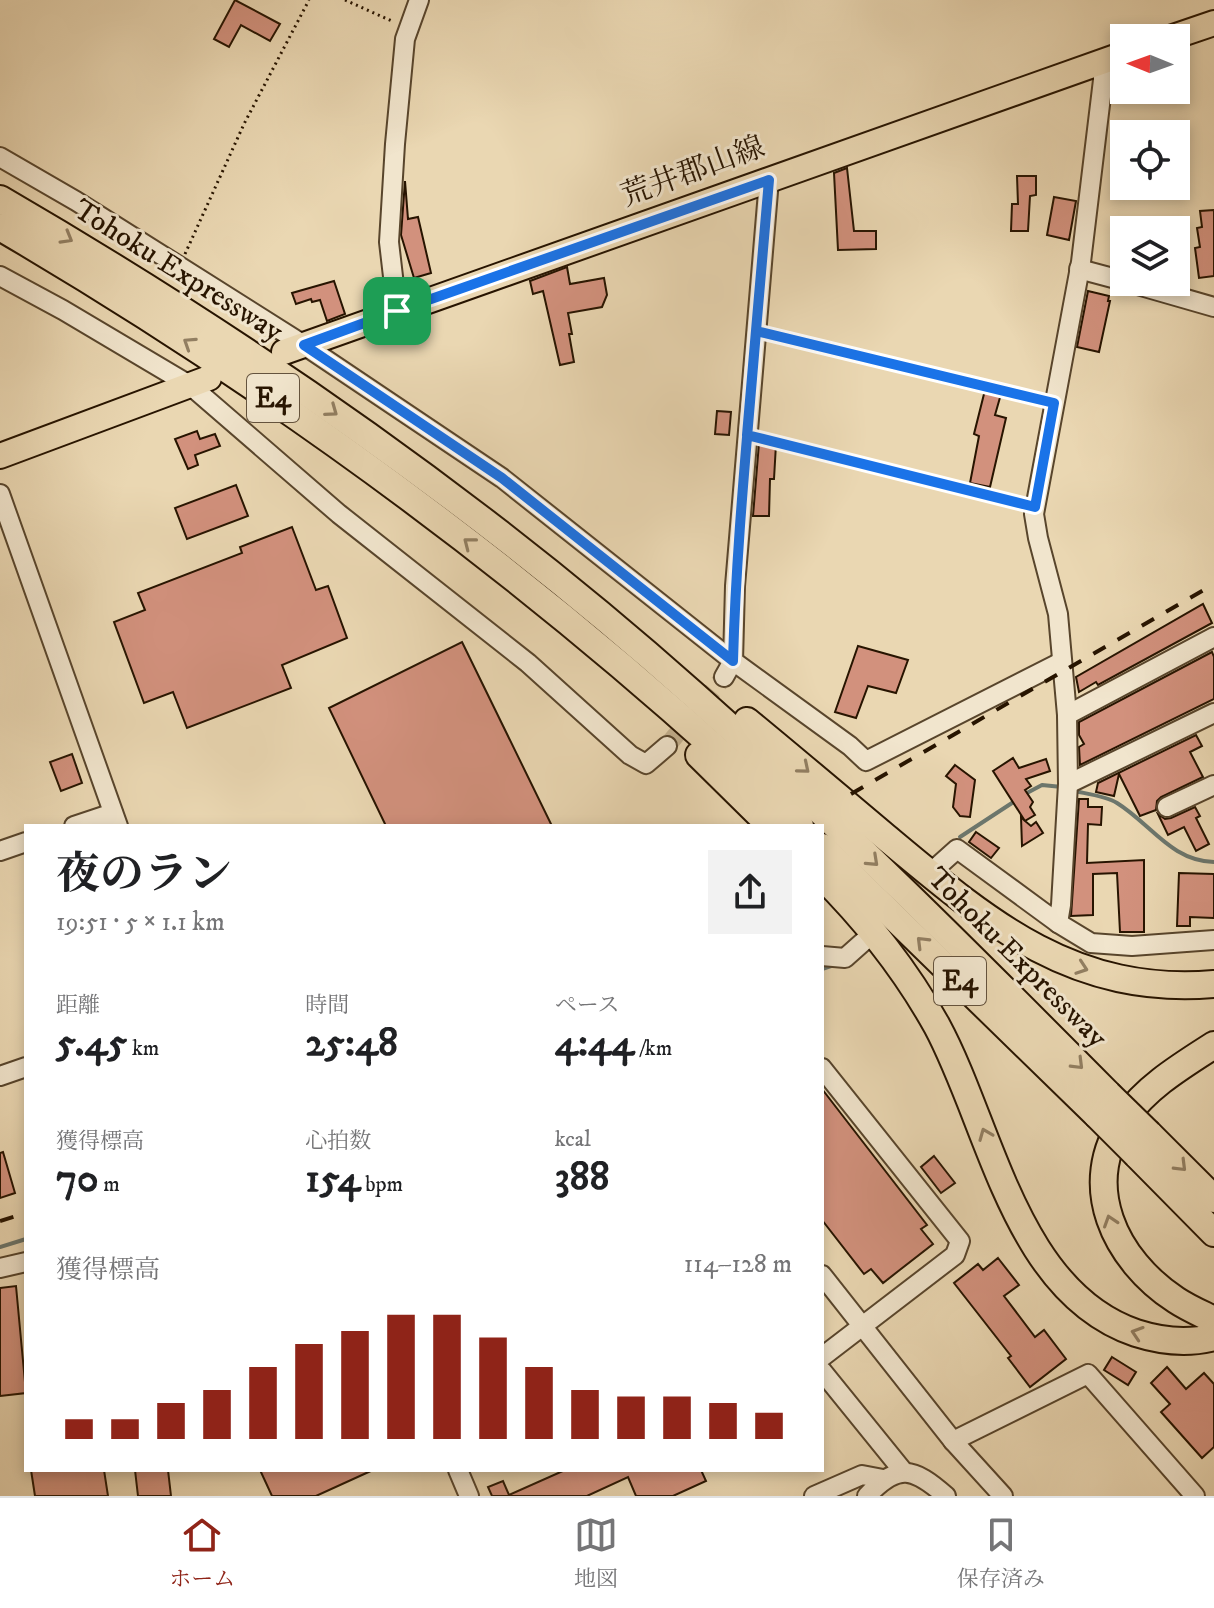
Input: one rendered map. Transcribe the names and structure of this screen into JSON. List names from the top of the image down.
{
  "streets": {
    "highway": ["Tohoku Expressway", "E4"],
    "main road": ["荒井郡山線"]
  },
  "north": "left",
  "page": {
    "heading": ["夜のラン", "19:51 · 5 × 1.1 km"],
    "stats": [
      ["距離", "5.45 km"],
      ["時間", "25:48"],
      ["ペース", "4:44 /km"],
      ["獲得標高", "70 m"],
      ["心拍数", "154 bpm"],
      ["kcal", "388"]
    ],
    "chart": ["獲得標高", "114–128 m"],
    "tabs": ["ホーム", "地図", "保存済み"]
  }
}
